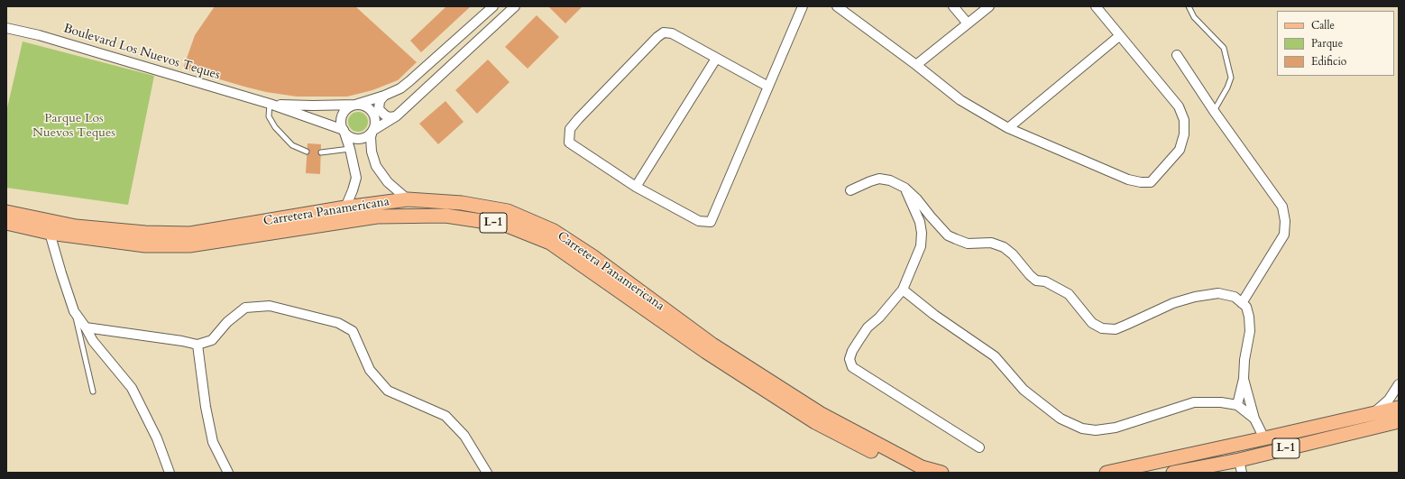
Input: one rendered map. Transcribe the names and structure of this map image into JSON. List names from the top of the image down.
{
  "streets": {
    "main road": ["Carretera Panamericana", "L-1"],
    "street": ["Boulevard Los Nuevos Teques"]
  },
  "parks": ["Parque Los Nuevos Teques"],
  "legend": ["Calle", "Parque", "Edificio"]
}
